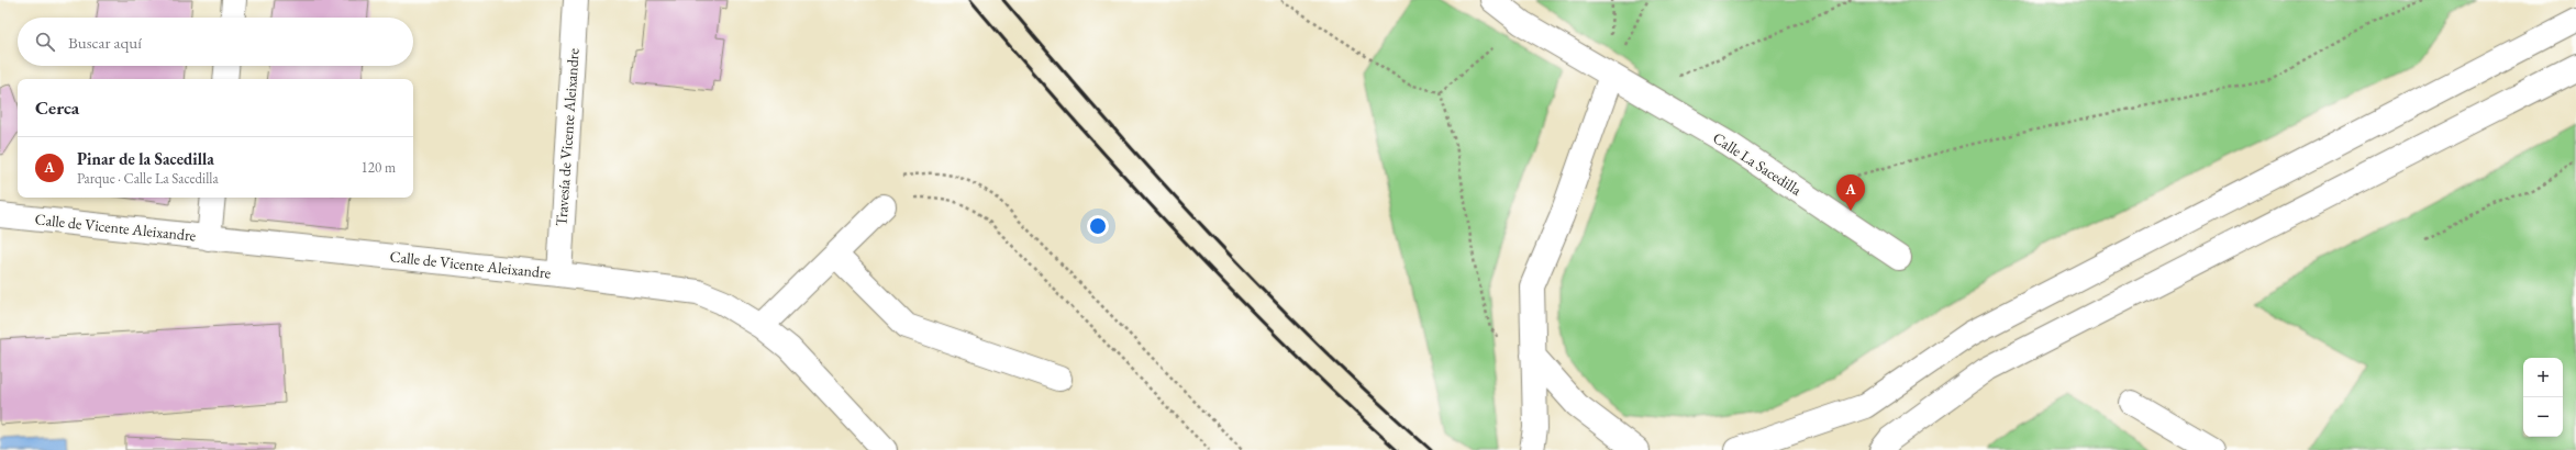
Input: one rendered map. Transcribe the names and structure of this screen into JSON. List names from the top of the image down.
{
  "streets": {
    "main road": ["Travesía de Vicente Aleixandre", "Calle La Sacedilla", "Calle de Vicente Aleixandre"]
  },
  "crossings": [
    ["Travesía de Vicente Aleixandre", "Calle de Vicente Aleixandre"]
  ],
  "page": {
    "search": "Buscar aquí",
    "heading": "Cerca",
    "list": [
      {
        "mark": "A",
        "name": "Pinar de la Sacedilla",
        "note": "Parque · Calle La Sacedilla",
        "value": "120 m"
      }
    ],
    "pins": "A",
    "map_buttons": ["+", "−"]
  }
}
